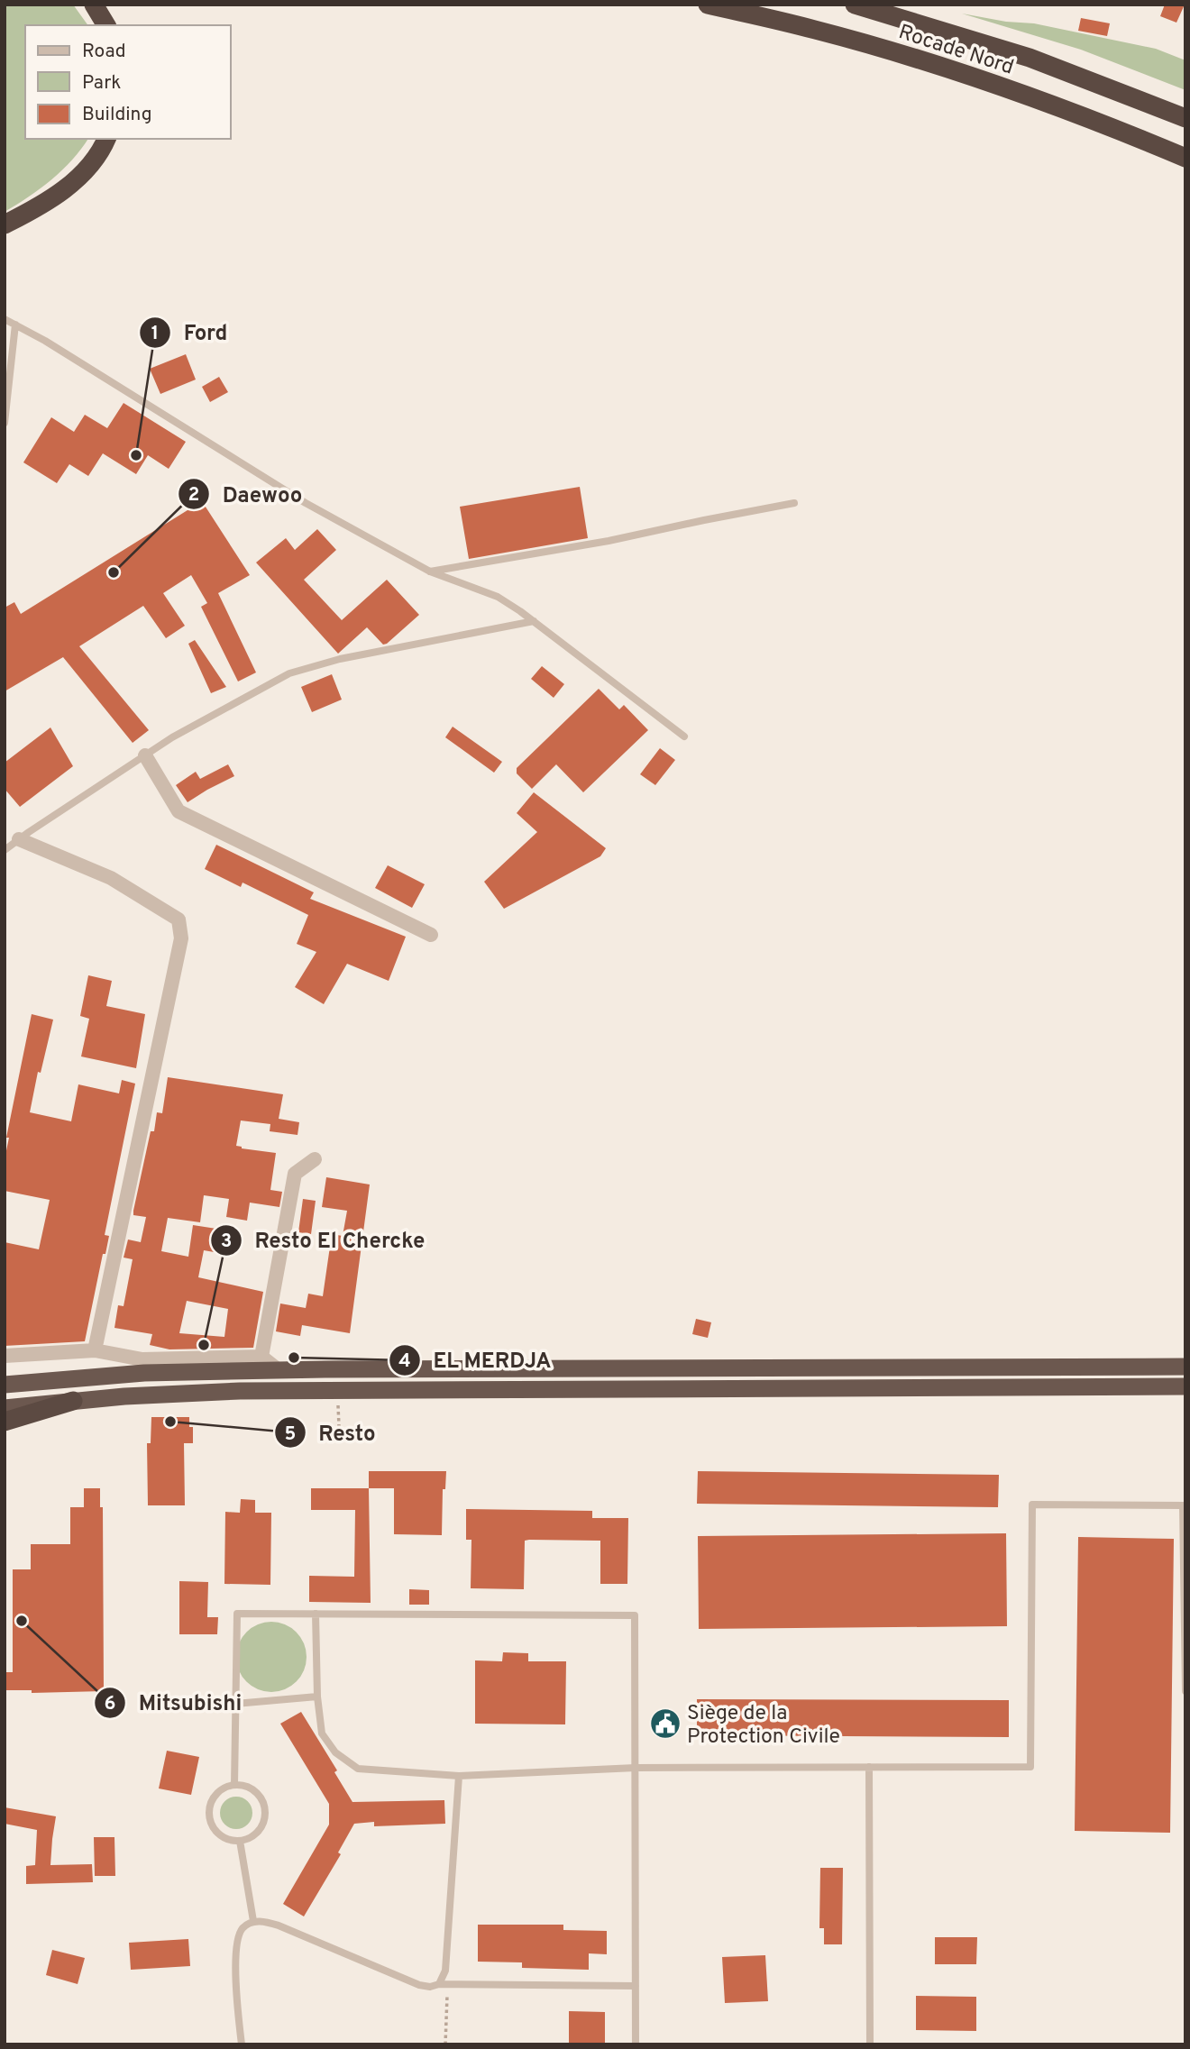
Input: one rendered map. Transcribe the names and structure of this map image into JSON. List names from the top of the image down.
{
  "streets": {
    "highway": ["Rocade Nord"]
  },
  "places": {
    "other": [
      "Ford",
      "Daewoo",
      "Resto El Chercke",
      "EL MERDJA",
      "Resto",
      "Mitsubishi"
    ],
    "public building": ["Siège de la Protection Civile"]
  },
  "legend": ["Road", "Park", "Building"]
}
